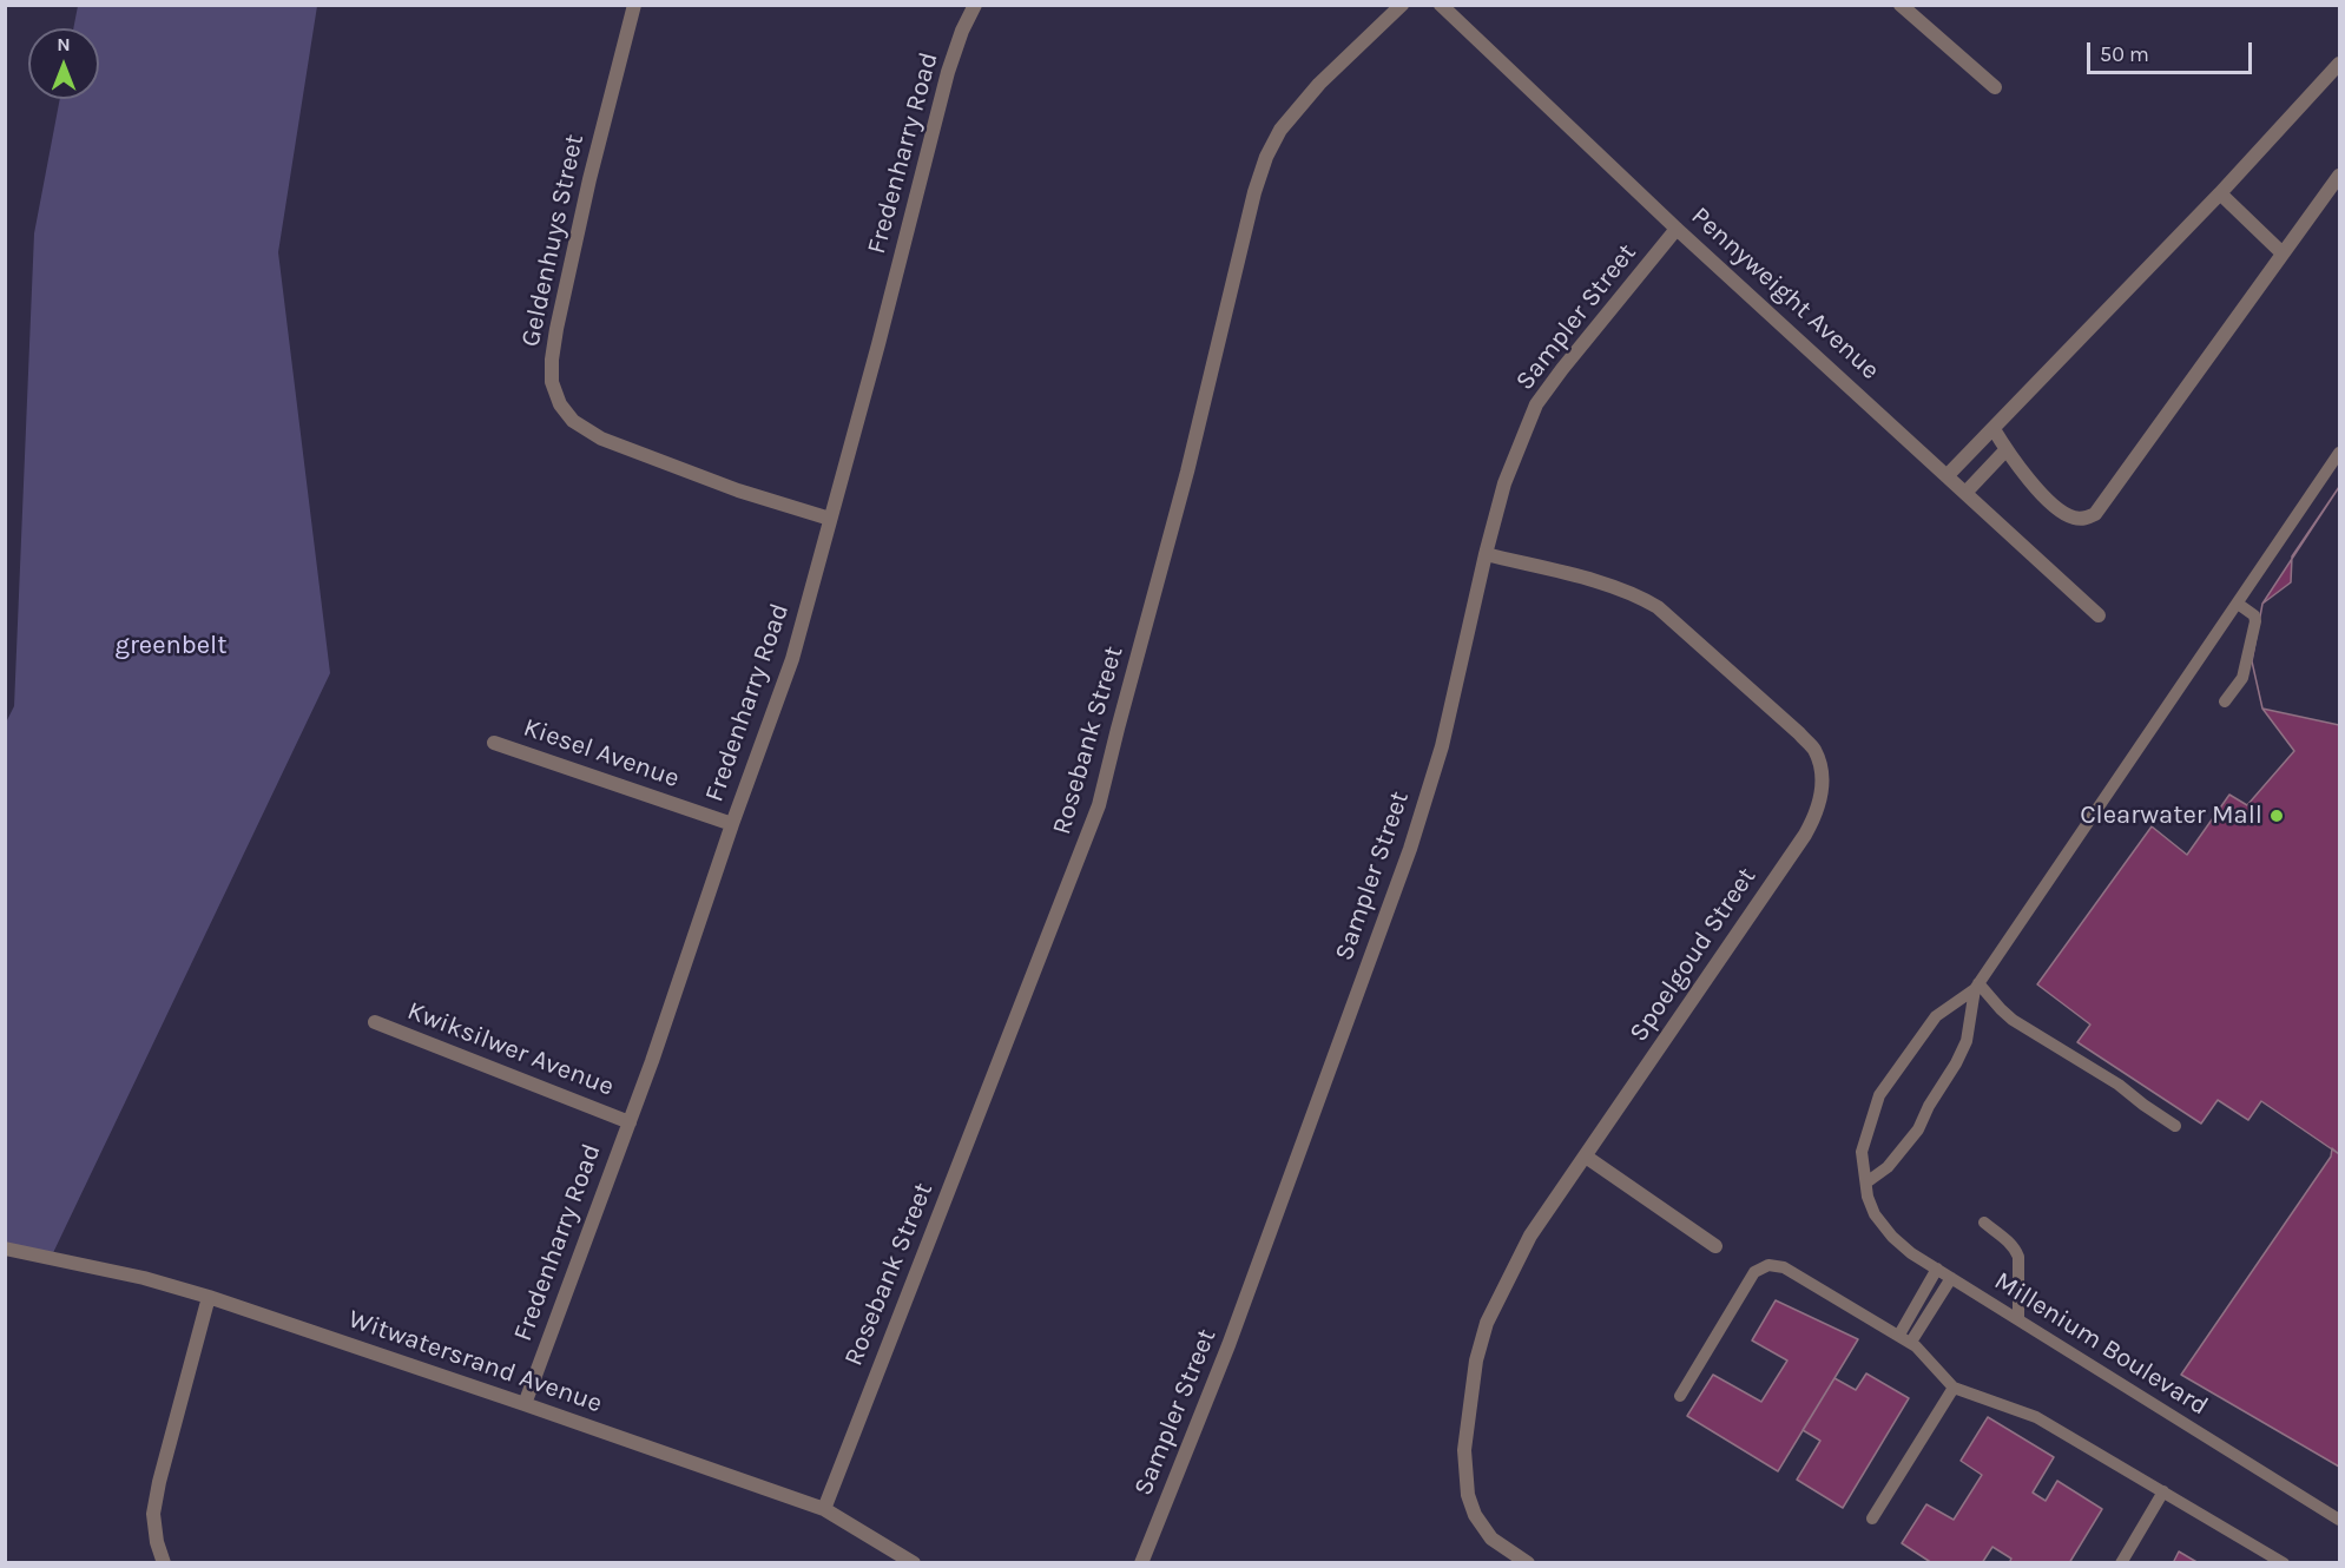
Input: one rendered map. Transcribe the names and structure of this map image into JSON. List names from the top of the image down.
{
  "streets": {
    "street": [
      "Fredenharry Road",
      "Geldenhuys Street",
      "Pennyweight Avenue",
      "Sampler Street",
      "Rosebank Street",
      "Kiesel Avenue",
      "Spoelgoud Street",
      "Kwiksilwer Avenue",
      "Witwatersrand Avenue"
    ],
    "lane": ["Millenium Boulevard"]
  },
  "crossings": [
    ["Fredenharry Road", "Geldenhuys Street"],
    ["Fredenharry Road", "Kiesel Avenue"],
    ["Fredenharry Road", "Kwiksilwer Avenue"],
    ["Fredenharry Road", "Witwatersrand Avenue"],
    ["Pennyweight Avenue", "Sampler Street"],
    ["Sampler Street", "Spoelgoud Street"],
    ["Rosebank Street", "Witwatersrand Avenue"]
  ],
  "parks": ["greenbelt"],
  "places": ["Clearwater Mall"],
  "scale_bar": "50 m",
  "north": "top"
}
